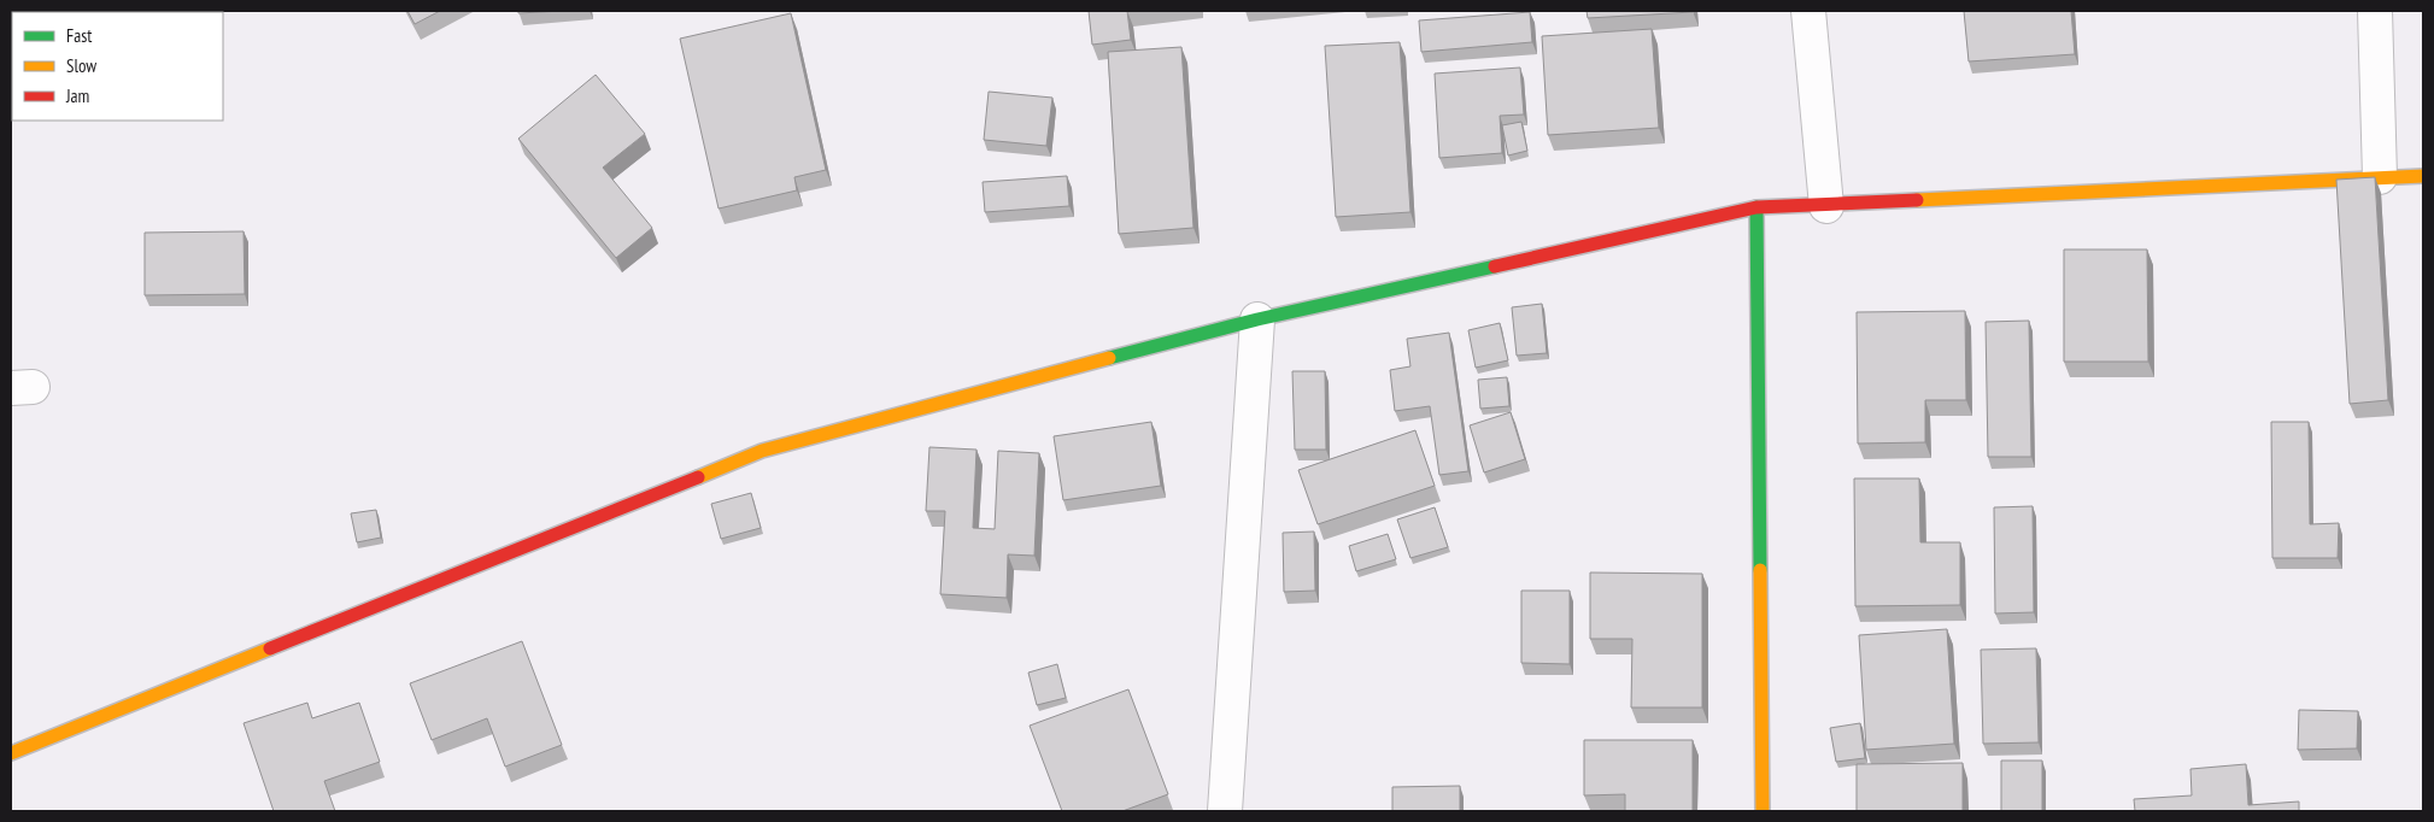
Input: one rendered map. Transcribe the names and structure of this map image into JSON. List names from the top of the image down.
{
  "legend": ["Fast", "Slow", "Jam"]
}
